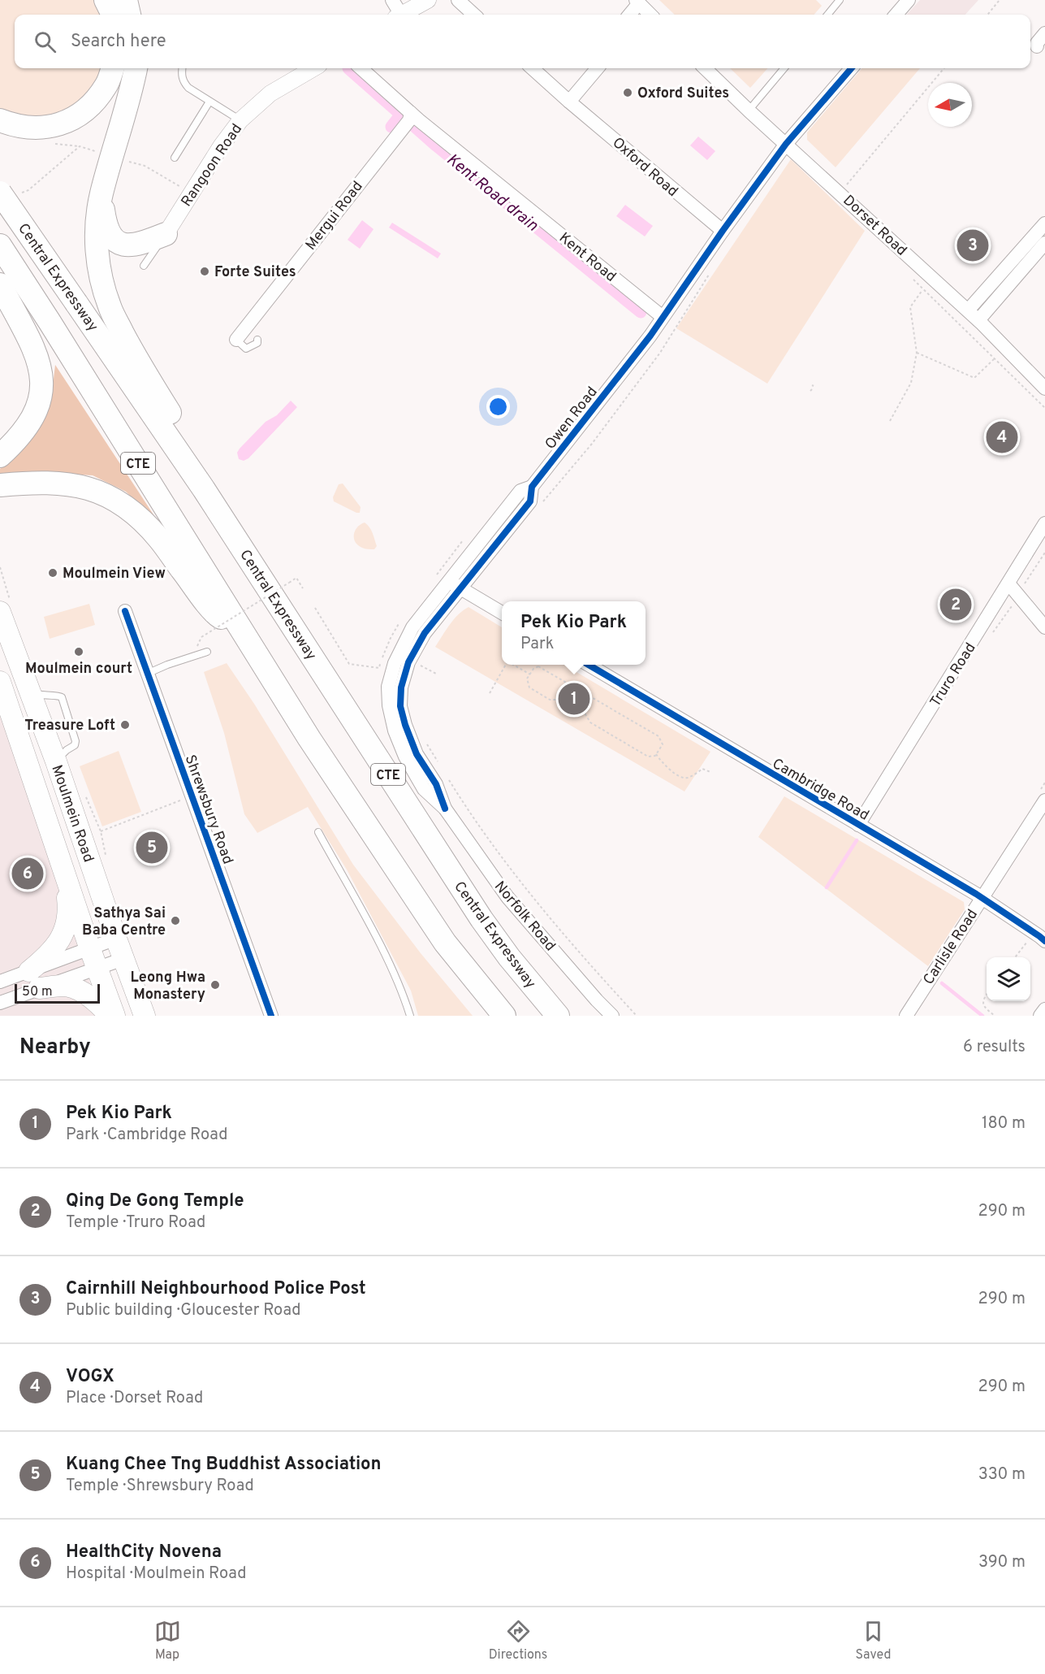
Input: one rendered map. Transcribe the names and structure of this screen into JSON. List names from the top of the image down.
{
  "streets": {
    "highway": ["Central Expressway", "CTE"],
    "main road": ["Moulmein Road"],
    "street": [
      "Rangoon Road",
      "Oxford Road",
      "Mergui Road",
      "Dorset Road",
      "Kent Road",
      "Owen Road",
      "Truro Road",
      "Cambridge Road",
      "Shrewsbury Road",
      "Norfolk Road",
      "Carlisle Road"
    ]
  },
  "crossings": [
    ["Oxford Road", "Owen Road"],
    ["Mergui Road", "Kent Road"],
    ["Dorset Road", "Owen Road"],
    ["Kent Road", "Owen Road"],
    ["Owen Road", "Norfolk Road"],
    ["Truro Road", "Cambridge Road"],
    ["Cambridge Road", "Carlisle Road"]
  ],
  "water": ["Kent Road drain"],
  "places": [
    "Oxford Suites",
    "Forte Suites",
    "Moulmein View",
    "Moulmein court",
    "Treasure Loft",
    "Sathya Sai Baba Centre",
    "Leong Hwa Monastery"
  ],
  "scale_bar": "50 m",
  "north": "left",
  "page": {
    "search": "Search here",
    "pins": [
      "3",
      "4",
      "2",
      "1",
      "5",
      "6"
    ],
    "popup": ["Pek Kio Park", "Park"],
    "scale": "50 m",
    "heading": ["Nearby", "6 results"],
    "list": [
      {
        "mark": "1",
        "name": "Pek Kio Park",
        "note": "Park · Cambridge Road",
        "value": "180 m"
      },
      {
        "mark": "2",
        "name": "Qing De Gong Temple",
        "note": "Temple · Truro Road",
        "value": "290 m"
      },
      {
        "mark": "3",
        "name": "Cairnhill Neighbourhood Police Post",
        "note": "Public building · Gloucester Road",
        "value": "290 m"
      },
      {
        "mark": "4",
        "name": "VOGX",
        "note": "Place · Dorset Road",
        "value": "290 m"
      },
      {
        "mark": "5",
        "name": "Kuang Chee Tng Buddhist Association",
        "note": "Temple · Shrewsbury Road",
        "value": "330 m"
      },
      {
        "mark": "6",
        "name": "HealthCity Novena",
        "note": "Hospital · Moulmein Road",
        "value": "390 m"
      }
    ],
    "nav": ["Map", "Directions", "Saved"]
  }
}
